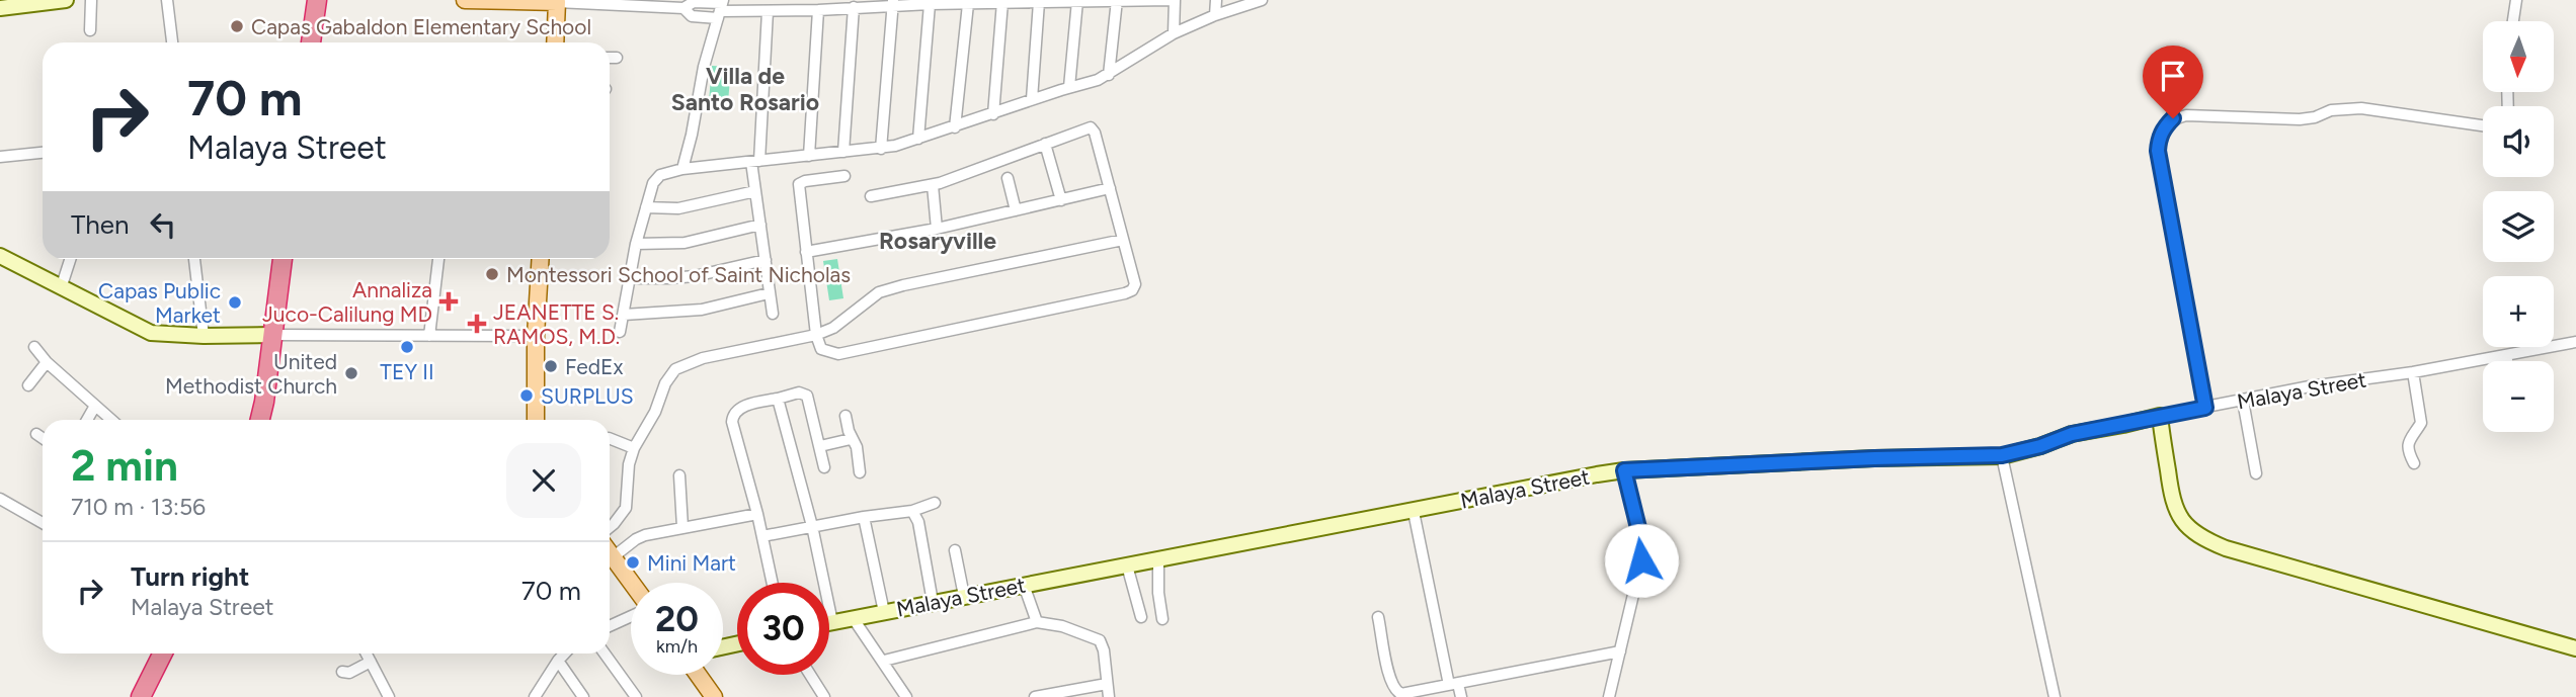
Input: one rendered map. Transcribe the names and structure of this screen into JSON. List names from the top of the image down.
{
  "streets": {
    "street": ["Malaya Street"]
  },
  "districts": ["Villa de Santo Rosario", "Rosaryville"],
  "places": {
    "other": [
      "Capas Gabaldon Elementary School",
      "Montessori School of Saint Nicholas",
      "Capas Public Market",
      "TEY II",
      "FedEx",
      "United Methodist Church",
      "SURPLUS",
      "Mini Mart"
    ],
    "health": ["Annaliza Juco-Calilung MD", "JEANETTE S. RAMOS, M.D."]
  },
  "north": "bottom",
  "page": {
    "map_buttons": ["+", "−"],
    "turn": ["70 m", "Malaya Street"],
    "then": "Then",
    "heading": ["2 min", "710 m · 13:56"],
    "list": [
      {
        "name": "Turn right",
        "note": "Malaya Street",
        "value": "70 m"
      }
    ],
    "speed": "20 km/h",
    "limit": "30"
  }
}
